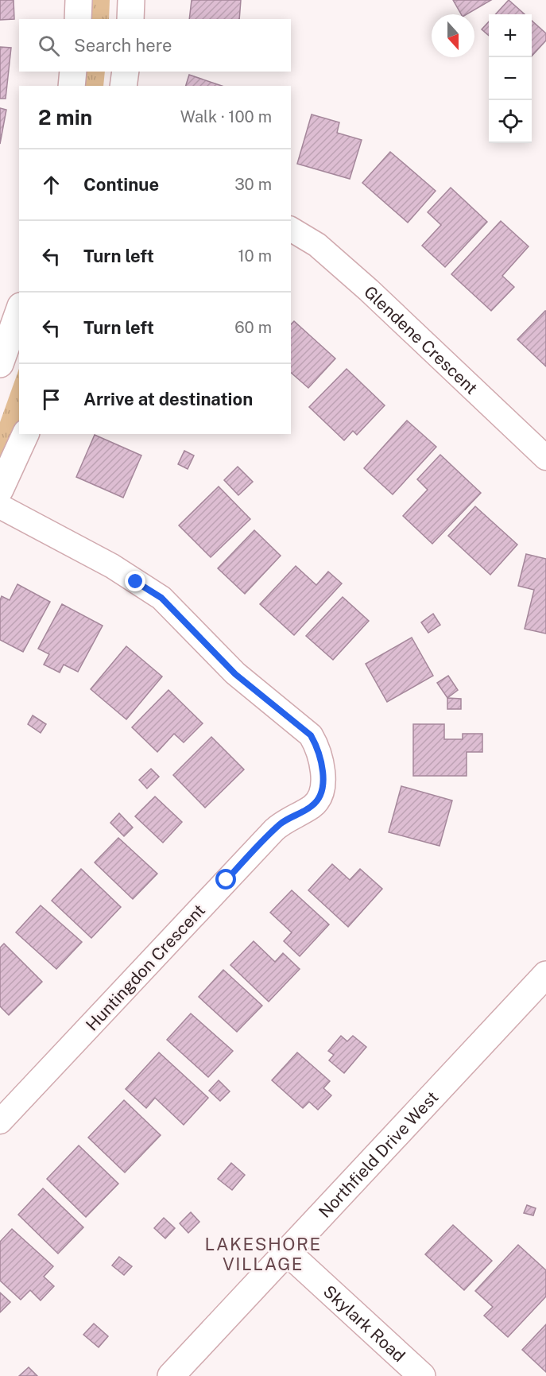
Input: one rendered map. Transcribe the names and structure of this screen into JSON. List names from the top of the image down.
{
  "streets": {
    "main road": ["Northfield Drive West", "Skylark Road"],
    "street": ["Glendene Crescent", "Huntingdon Crescent"]
  },
  "crossings": [
    ["Northfield Drive West", "Skylark Road"]
  ],
  "districts": ["LAKESHORE VILLAGE"],
  "north": "bottom",
  "page": {
    "map_buttons": ["+", "−"],
    "search": "Search here",
    "heading": ["2 min", "Walk · 100 m"],
    "list": [
      ["Continue", "30 m"],
      ["Turn left", "10 m"],
      ["Turn left", "60 m"],
      "Arrive at destination"
    ]
  }
}
